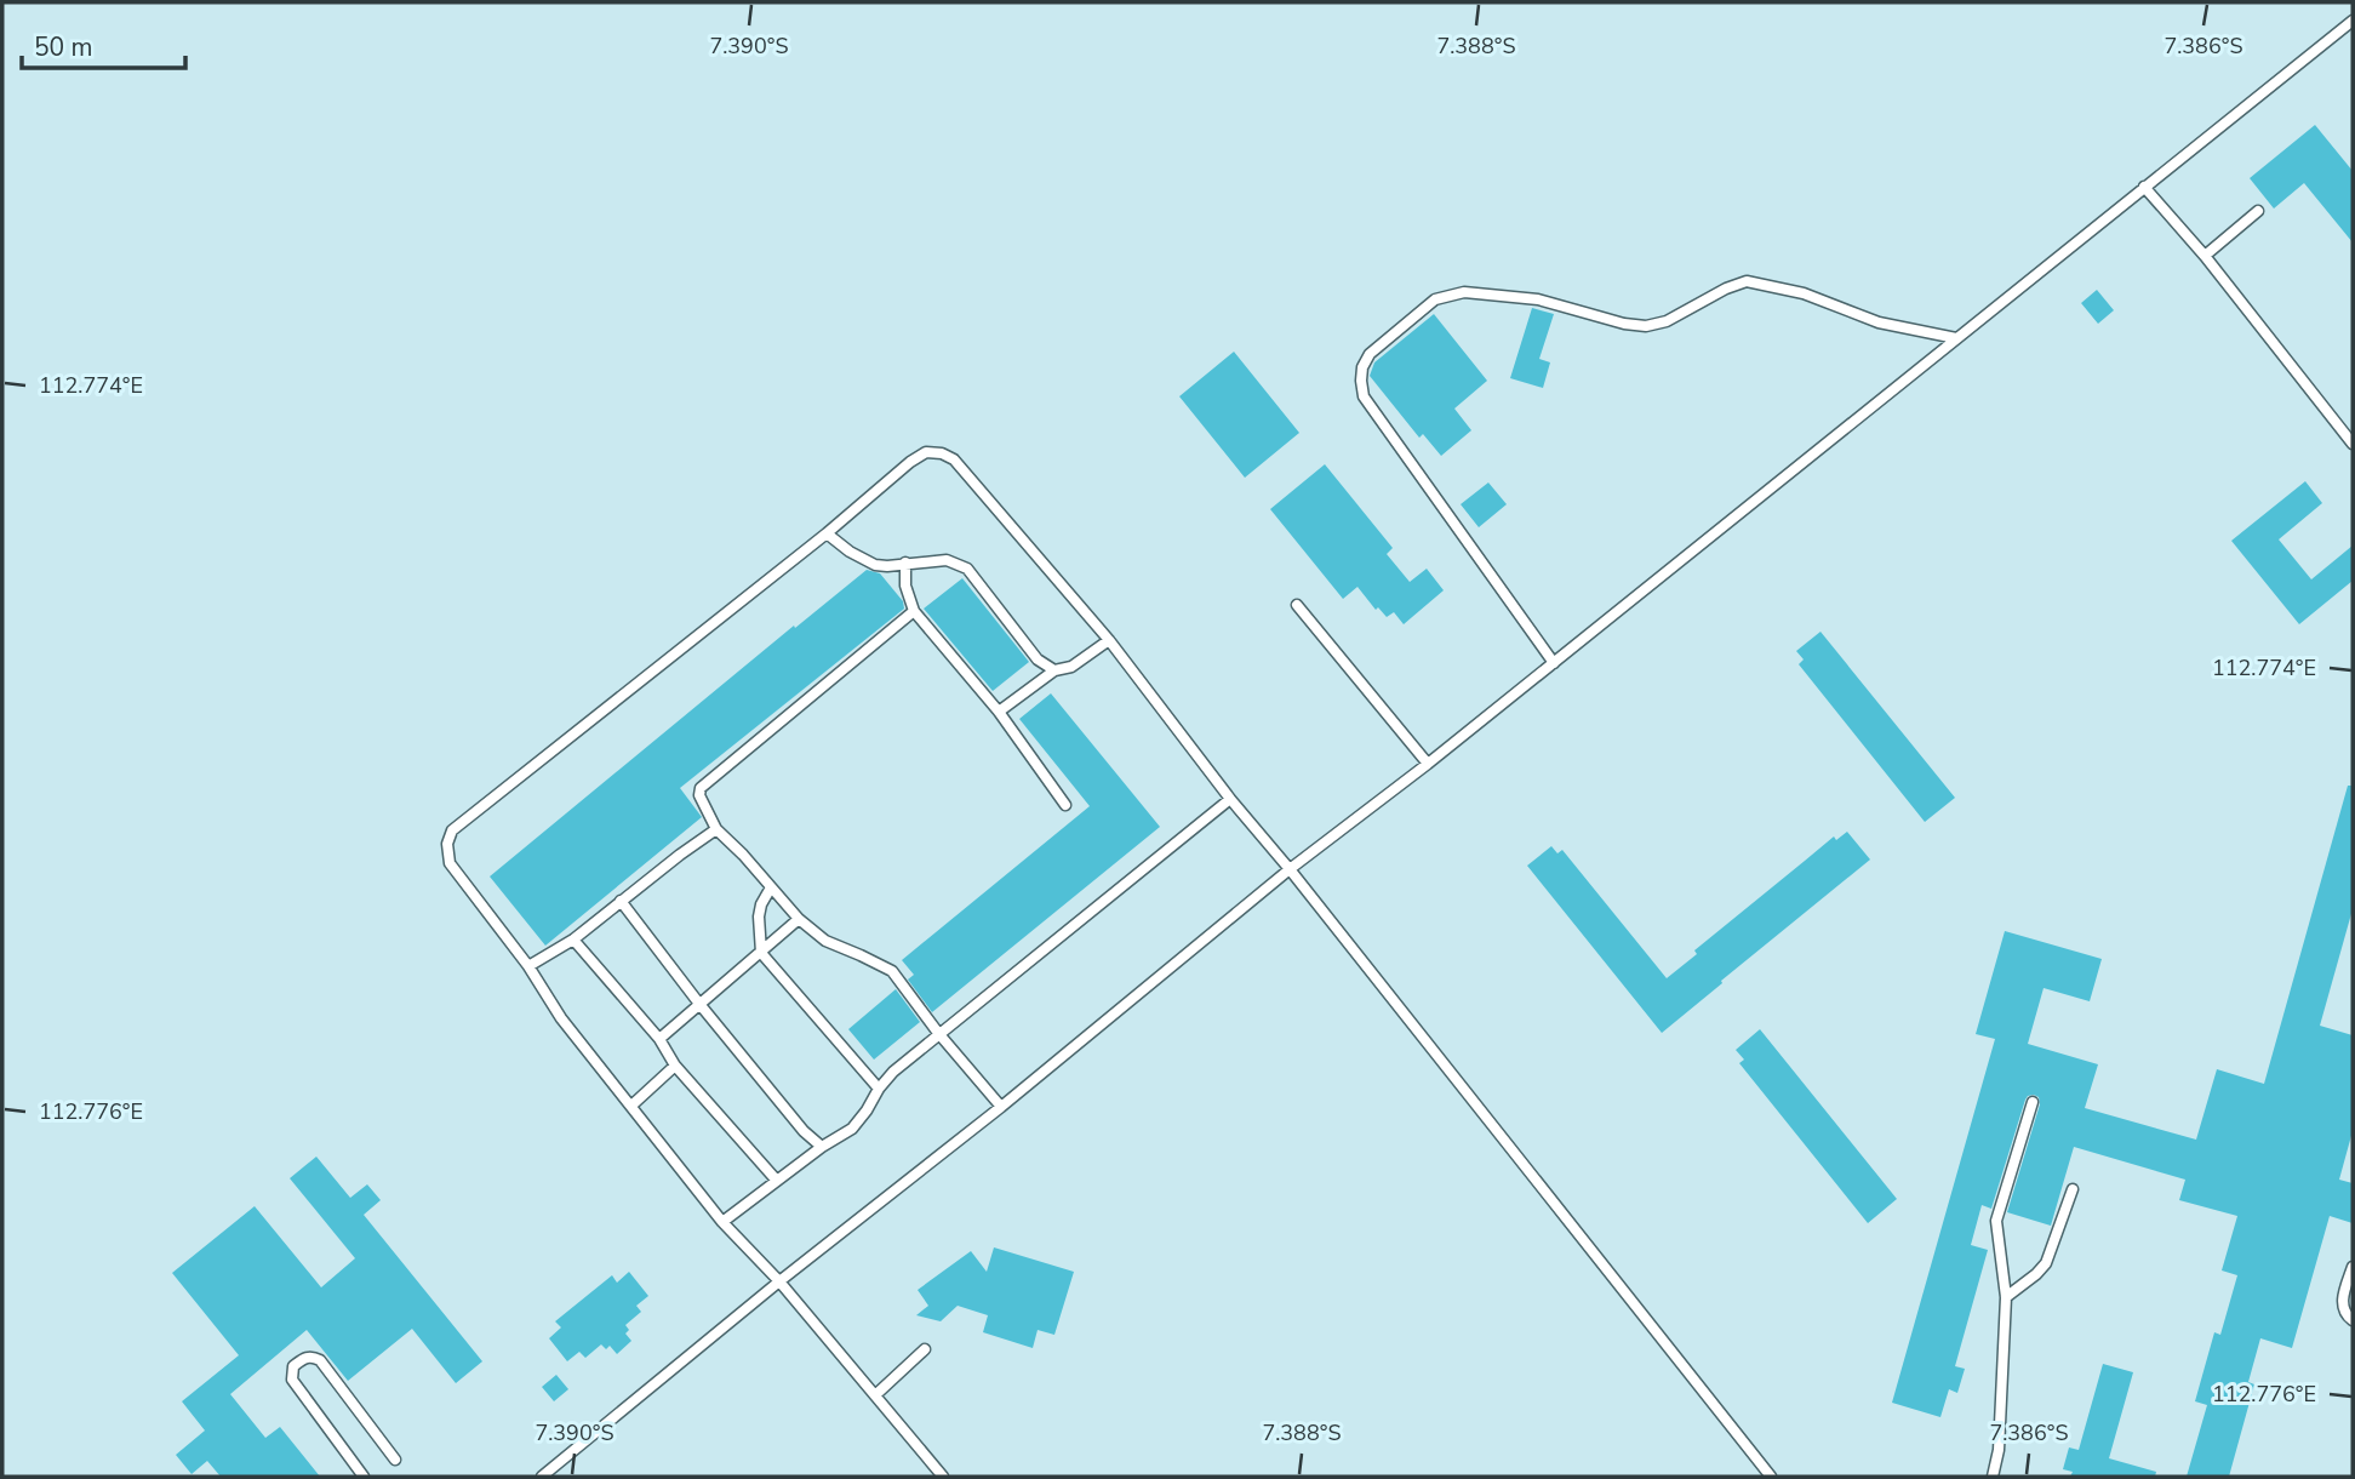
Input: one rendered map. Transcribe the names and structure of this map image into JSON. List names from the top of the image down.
{
  "scale_bar": "50 m",
  "coordinates": [
    "7.390°S",
    "7.388°S",
    "7.386°S",
    "112.774°E",
    "112.776°E"
  ]
}
